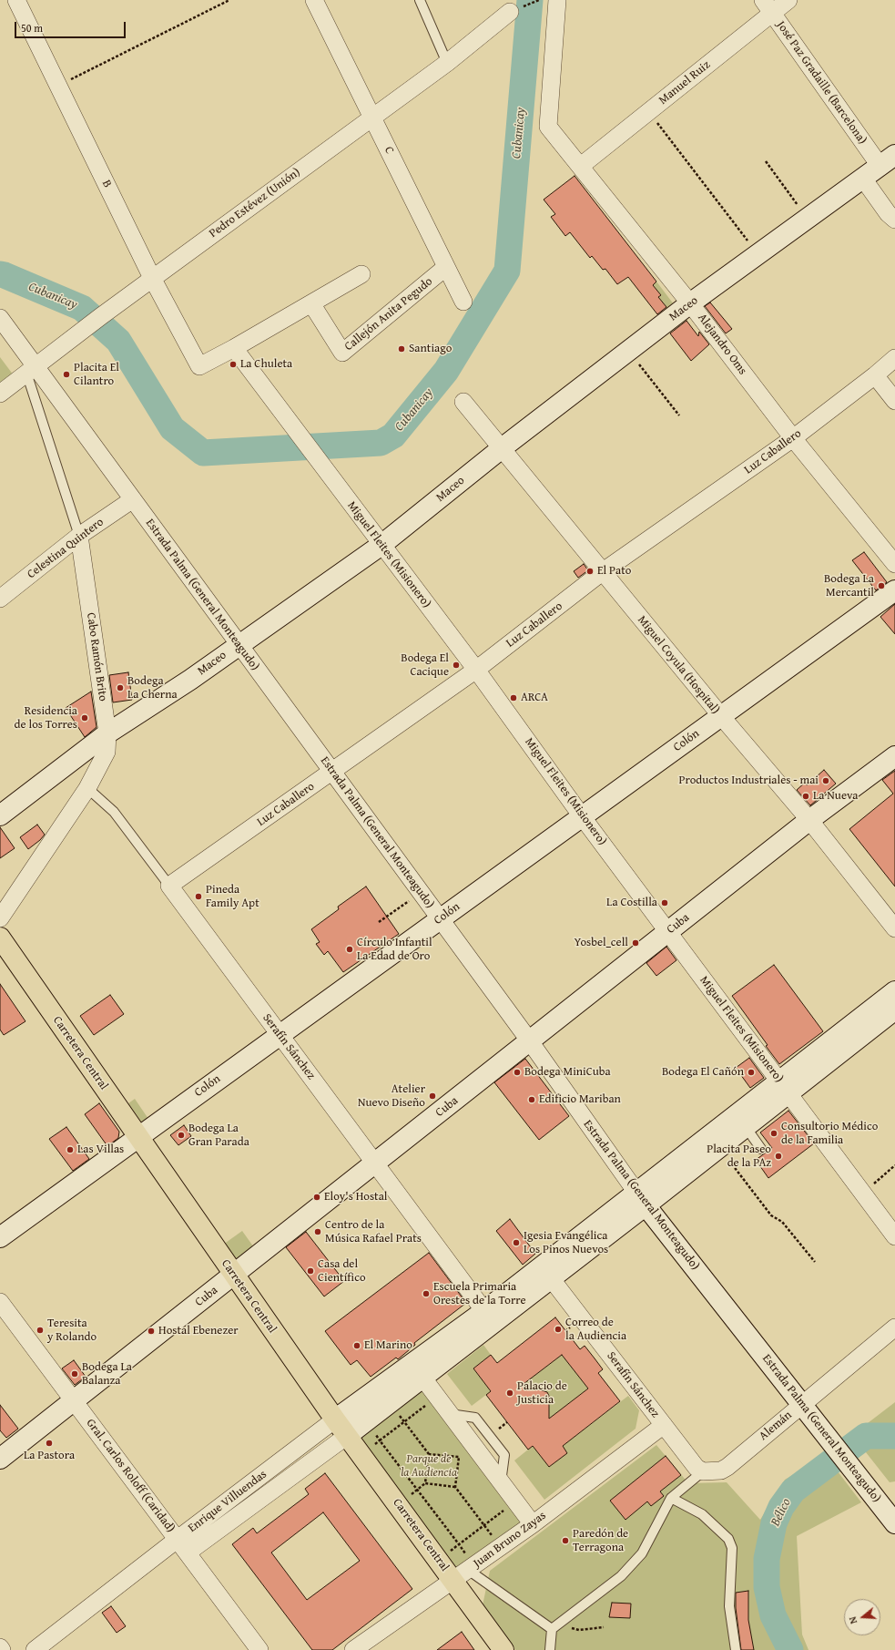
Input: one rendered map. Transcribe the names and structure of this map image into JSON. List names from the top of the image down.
{
  "streets": {
    "main road": [
      "Maceo",
      "Estrada Palma (General Monteagudo)",
      "Colón",
      "Cuba",
      "Carretera Central"
    ],
    "street": [
      "Manuel Ruiz",
      "José Paz Gradaille (Barcelona)",
      "C",
      "B",
      "Pedro Estévez (Unión)",
      "Callejón Anita Pegudo",
      "Alejandro Oms",
      "Luz Caballero",
      "Celestina Quintero",
      "Miguel Fleites (Misionero)",
      "Cabo Ramón Brito",
      "Miguel Coyula (Hospital)",
      "Serafín Sánchez",
      "Alemán",
      "Gral. Carlos Roloff (Caridad)",
      "Enrique Villuendas",
      "Juan Bruno Zayas"
    ]
  },
  "crossings": [
    ["Manuel Ruiz", "José Paz Gradaille (Barcelona)"],
    ["Manuel Ruiz", "Alejandro Oms"],
    ["José Paz Gradaille (Barcelona)", "Maceo"],
    ["C", "Pedro Estévez (Unión)"],
    ["C", "Callejón Anita Pegudo"],
    ["B", "Pedro Estévez (Unión)"],
    ["B", "Miguel Fleites (Misionero)"],
    ["Pedro Estévez (Unión)", "Estrada Palma (General Monteagudo)"],
    ["Pedro Estévez (Unión)", "Cabo Ramón Brito"],
    ["Maceo", "Alejandro Oms"],
    ["Maceo", "Miguel Fleites (Misionero)"],
    ["Maceo", "Estrada Palma (General Monteagudo)"],
    ["Maceo", "Cabo Ramón Brito"],
    ["Maceo", "Miguel Coyula (Hospital)"],
    ["Alejandro Oms", "Luz Caballero"],
    ["Luz Caballero", "Miguel Fleites (Misionero)"],
    ["Luz Caballero", "Estrada Palma (General Monteagudo)"],
    ["Luz Caballero", "Miguel Coyula (Hospital)"],
    ["Luz Caballero", "Serafín Sánchez"],
    ["Celestina Quintero", "Estrada Palma (General Monteagudo)"],
    ["Celestina Quintero", "Cabo Ramón Brito"],
    ["Miguel Fleites (Misionero)", "Colón"],
    ["Miguel Fleites (Misionero)", "Cuba"],
    ["Estrada Palma (General Monteagudo)", "Cabo Ramón Brito"],
    ["Estrada Palma (General Monteagudo)", "Colón"],
    ["Estrada Palma (General Monteagudo)", "Cuba"],
    ["Estrada Palma (General Monteagudo)", "Alemán"],
    ["Cabo Ramón Brito", "Serafín Sánchez"],
    ["Miguel Coyula (Hospital)", "Colón"],
    ["Miguel Coyula (Hospital)", "Cuba"],
    ["Colón", "Serafín Sánchez"],
    ["Colón", "Carretera Central"],
    ["Cuba", "Serafín Sánchez"],
    ["Cuba", "Carretera Central"],
    ["Cuba", "Gral. Carlos Roloff (Caridad)"],
    ["Serafín Sánchez", "Alemán"],
    ["Serafín Sánchez", "Juan Bruno Zayas"],
    ["Carretera Central", "Enrique Villuendas"],
    ["Carretera Central", "Juan Bruno Zayas"],
    ["Gral. Carlos Roloff (Caridad)", "Enrique Villuendas"]
  ],
  "water": ["Cubanicay", "Bélico"],
  "parks": ["Parque de la Audiencia"],
  "places": [
    "Santiago",
    "La Chuleta",
    "Placita El Cilantro",
    "El Pato",
    "Bodega La Mercantil",
    "Bodega El Cacique",
    "Bodega La Cherna",
    "ARCA",
    "Residencia de los Torres",
    "Productos Industriales - mai",
    "La Nueva",
    "Pineda Family Apt",
    "La Costilla",
    "Yosbel_cell",
    "Círculo Infantil La Edad de Oro",
    "Bodega MiniCuba",
    "Bodega El Cañón",
    "Atelier Nuevo Diseño",
    "Edificio Mariban",
    "Consultorio Médico de la Familia",
    "Bodega La Gran Parada",
    "Las Villas",
    "Placita Paseo de la PAz",
    "Eloy's Hostal",
    "Centro de la Música Rafael Prats",
    "Igesia Evangélica Los Pinos Nuevos",
    "Casa del Científico",
    "Escuela Primaria Orestes de la Torre",
    "Correo de la Audiencia",
    "Teresita y Rolando",
    "Hostal Ebenezer",
    "El Marino",
    "Bodega La Balanza",
    "Palacio de Justicia",
    "La Pastora",
    "Paredón de Terragona"
  ],
  "scale_bar": "50 m",
  "north": "left"
}
